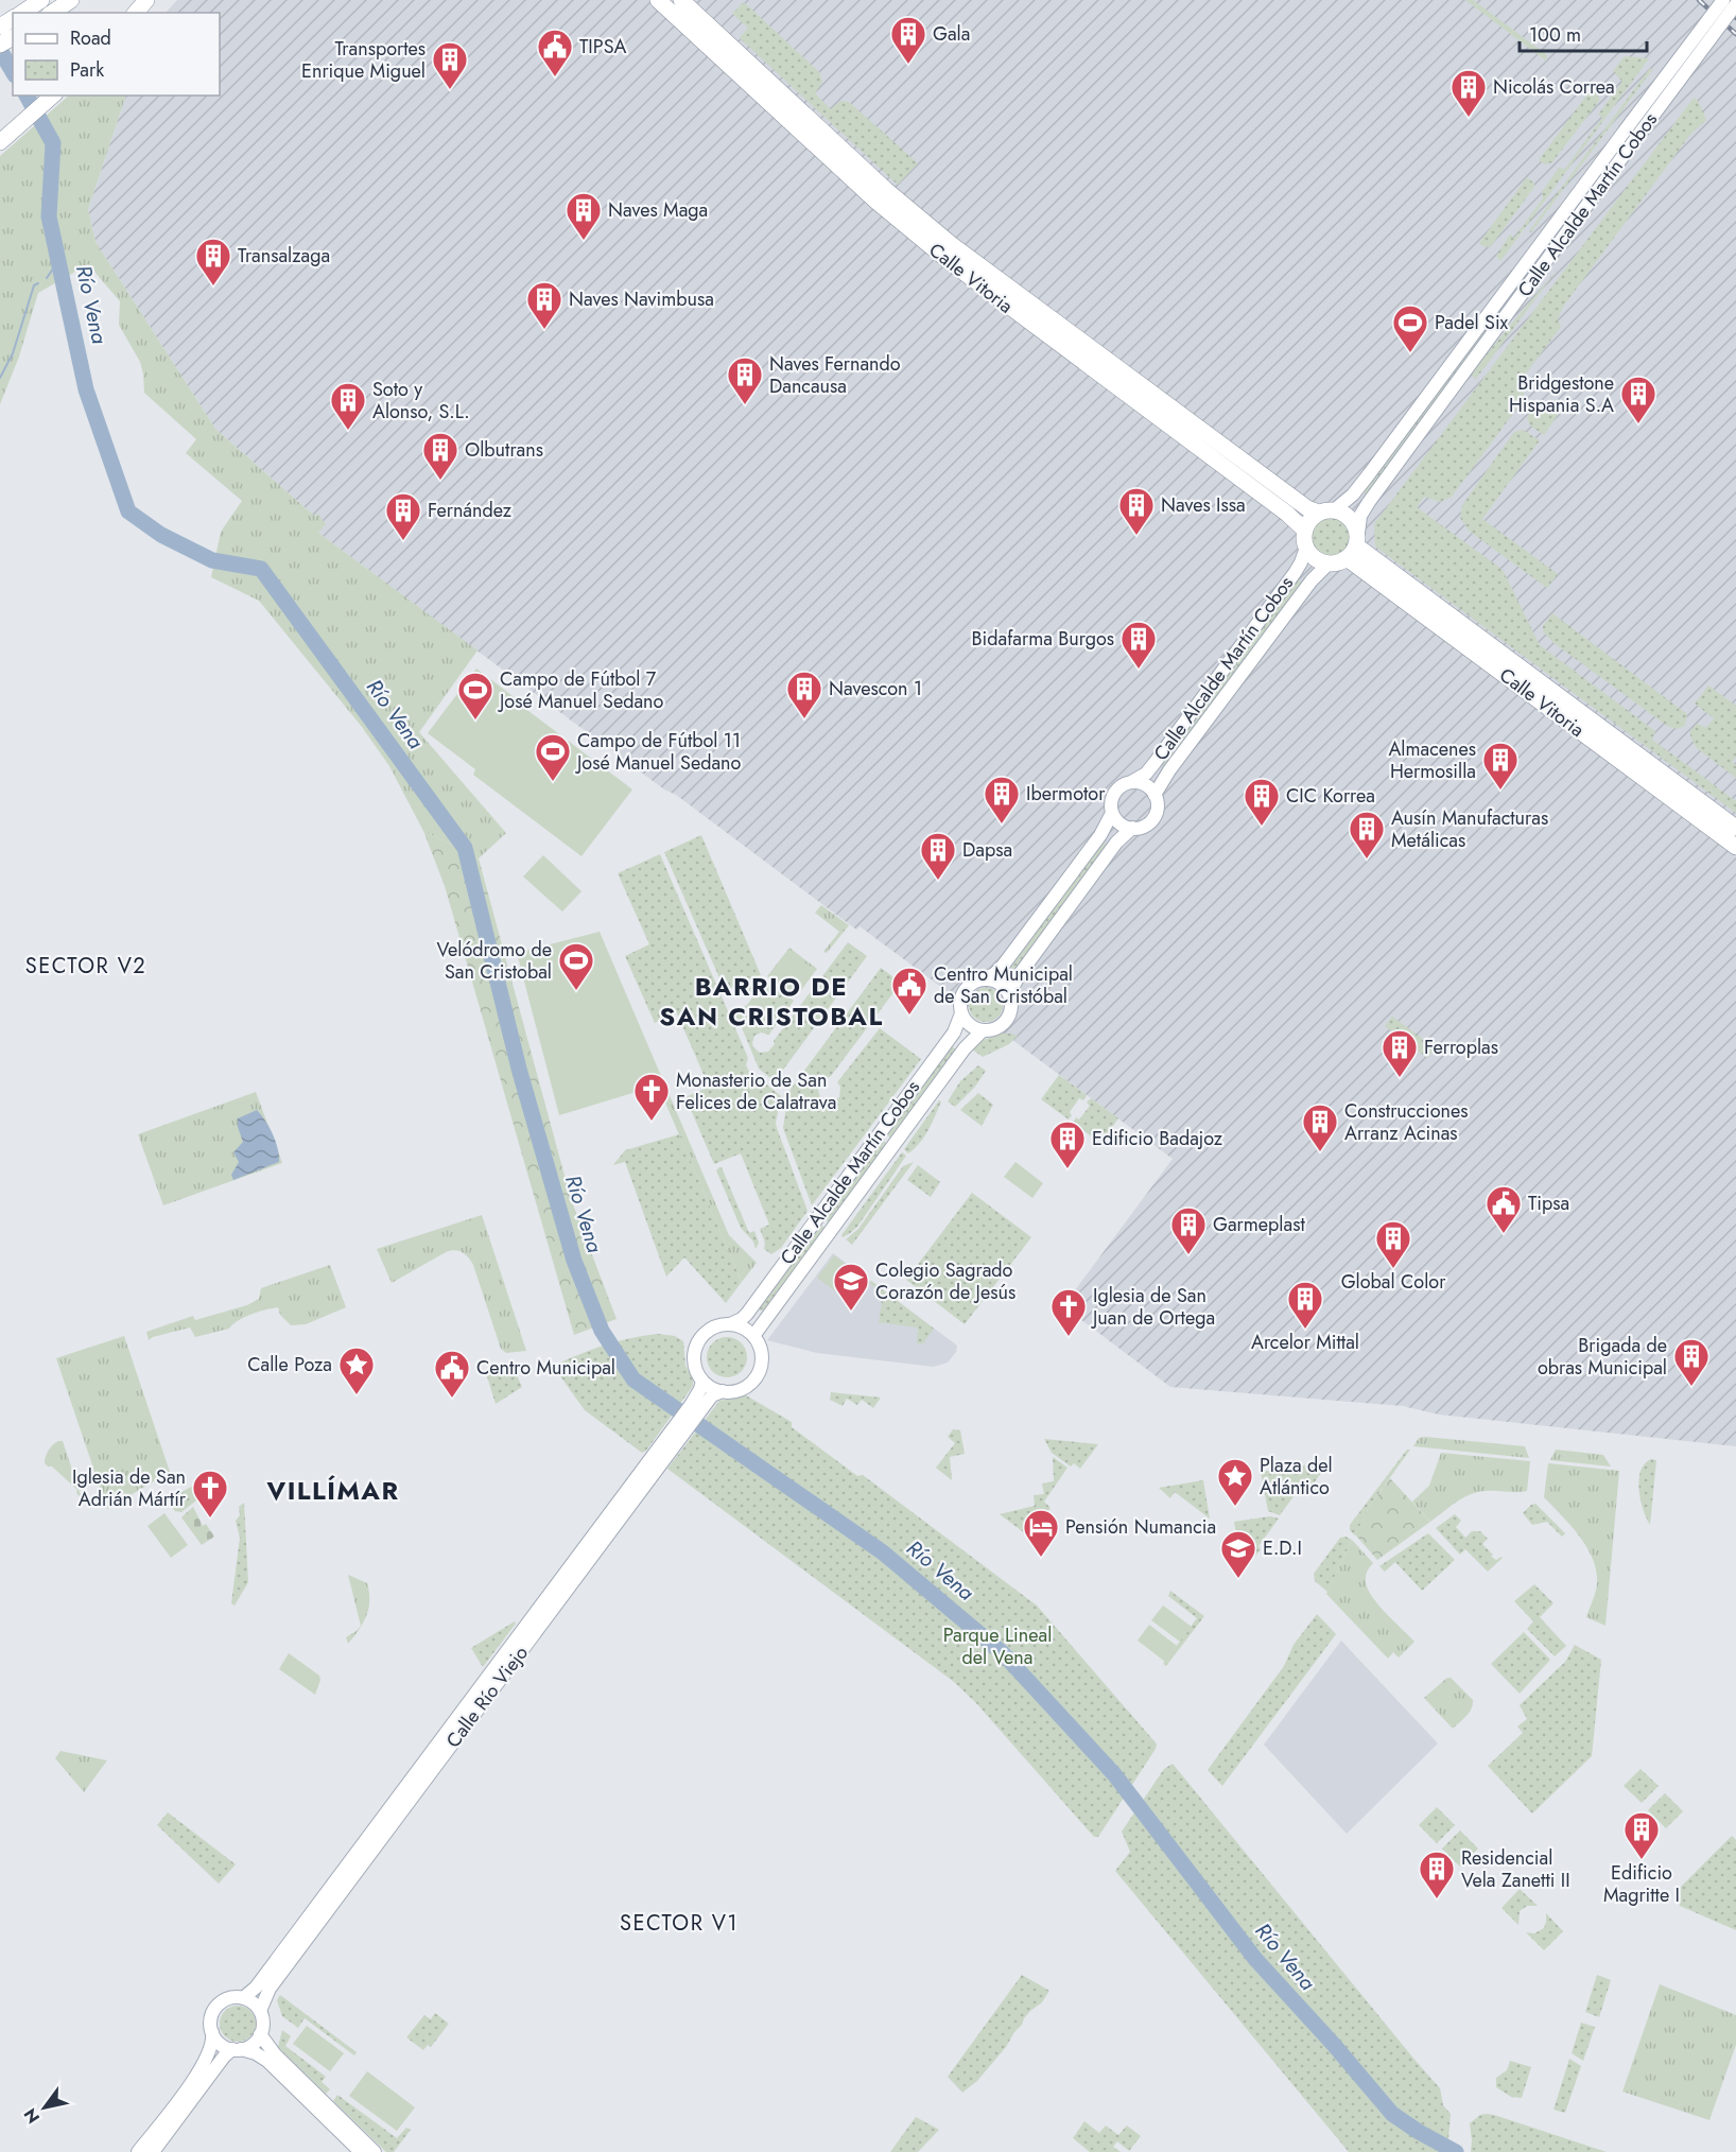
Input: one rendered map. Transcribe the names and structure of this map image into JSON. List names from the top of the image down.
{
  "streets": {
    "highway": ["Calle Vitoria"],
    "main road": ["Calle Alcalde Martín Cobos", "Calle Río Viejo"]
  },
  "crossings": [
    ["Calle Alcalde Martín Cobos", "Calle Vitoria"],
    ["Calle Alcalde Martín Cobos", "Calle Río Viejo"]
  ],
  "districts": [
    "SECTOR V2",
    "BARRIO DE SAN CRISTOBAL",
    "VILLÍMAR",
    "SECTOR V1"
  ],
  "water": ["Río Vena"],
  "parks": ["Parque Lineal del Vena"],
  "places": {
    "building": [
      "Gala",
      "Transportes Enrique Miguel",
      "Nicolás Correa",
      "Naves Maga",
      "Transalzaga",
      "Naves Navimbusa",
      "Naves Fernando Dancausa",
      "Bridgestone Hispania S.A",
      "Soto y Alonso, S.L.",
      "Olbutrans",
      "Naves Issa",
      "Fernández",
      "Bidafarma Burgos",
      "Navescon 1",
      "Almacenes Hermosilla",
      "Ibermotor",
      "CIC Korrea",
      "Ausín Manufacturas Metálicas",
      "Dapsa",
      "Ferroplas",
      "Construcciones Arranz Acinas",
      "Edificio Badajoz",
      "Garmeplast",
      "Global Color",
      "Arcelor Mittal",
      "Brigada de obras Municipal",
      "Edificio Magritte I",
      "Residencial Vela Zanetti II"
    ],
    "public building": [
      "TIPSA",
      "Centro Municipal de San Cristóbal",
      "Tipsa",
      "Centro Municipal"
    ],
    "sports": [
      "Padel Six",
      "Campo de Fútbol 7 José Manuel Sedano",
      "Campo de Fútbol 11 José Manuel Sedano",
      "Velódromo de San Cristobal"
    ],
    "church": ["Monasterio de San Felices de Calatrava", "Iglesia de San Juan de Ortega", "Iglesia de San Adrián Mártír"],
    "school or university": ["Colegio Sagrado Corazón de Jesús", "E.D.I"],
    "place": ["Calle Poza", "Plaza del Atlántico"],
    "hotel": ["Pensión Numancia"]
  },
  "legend": ["Road", "Park"],
  "scale_bar": "100 m",
  "north": "bottom left"
}
